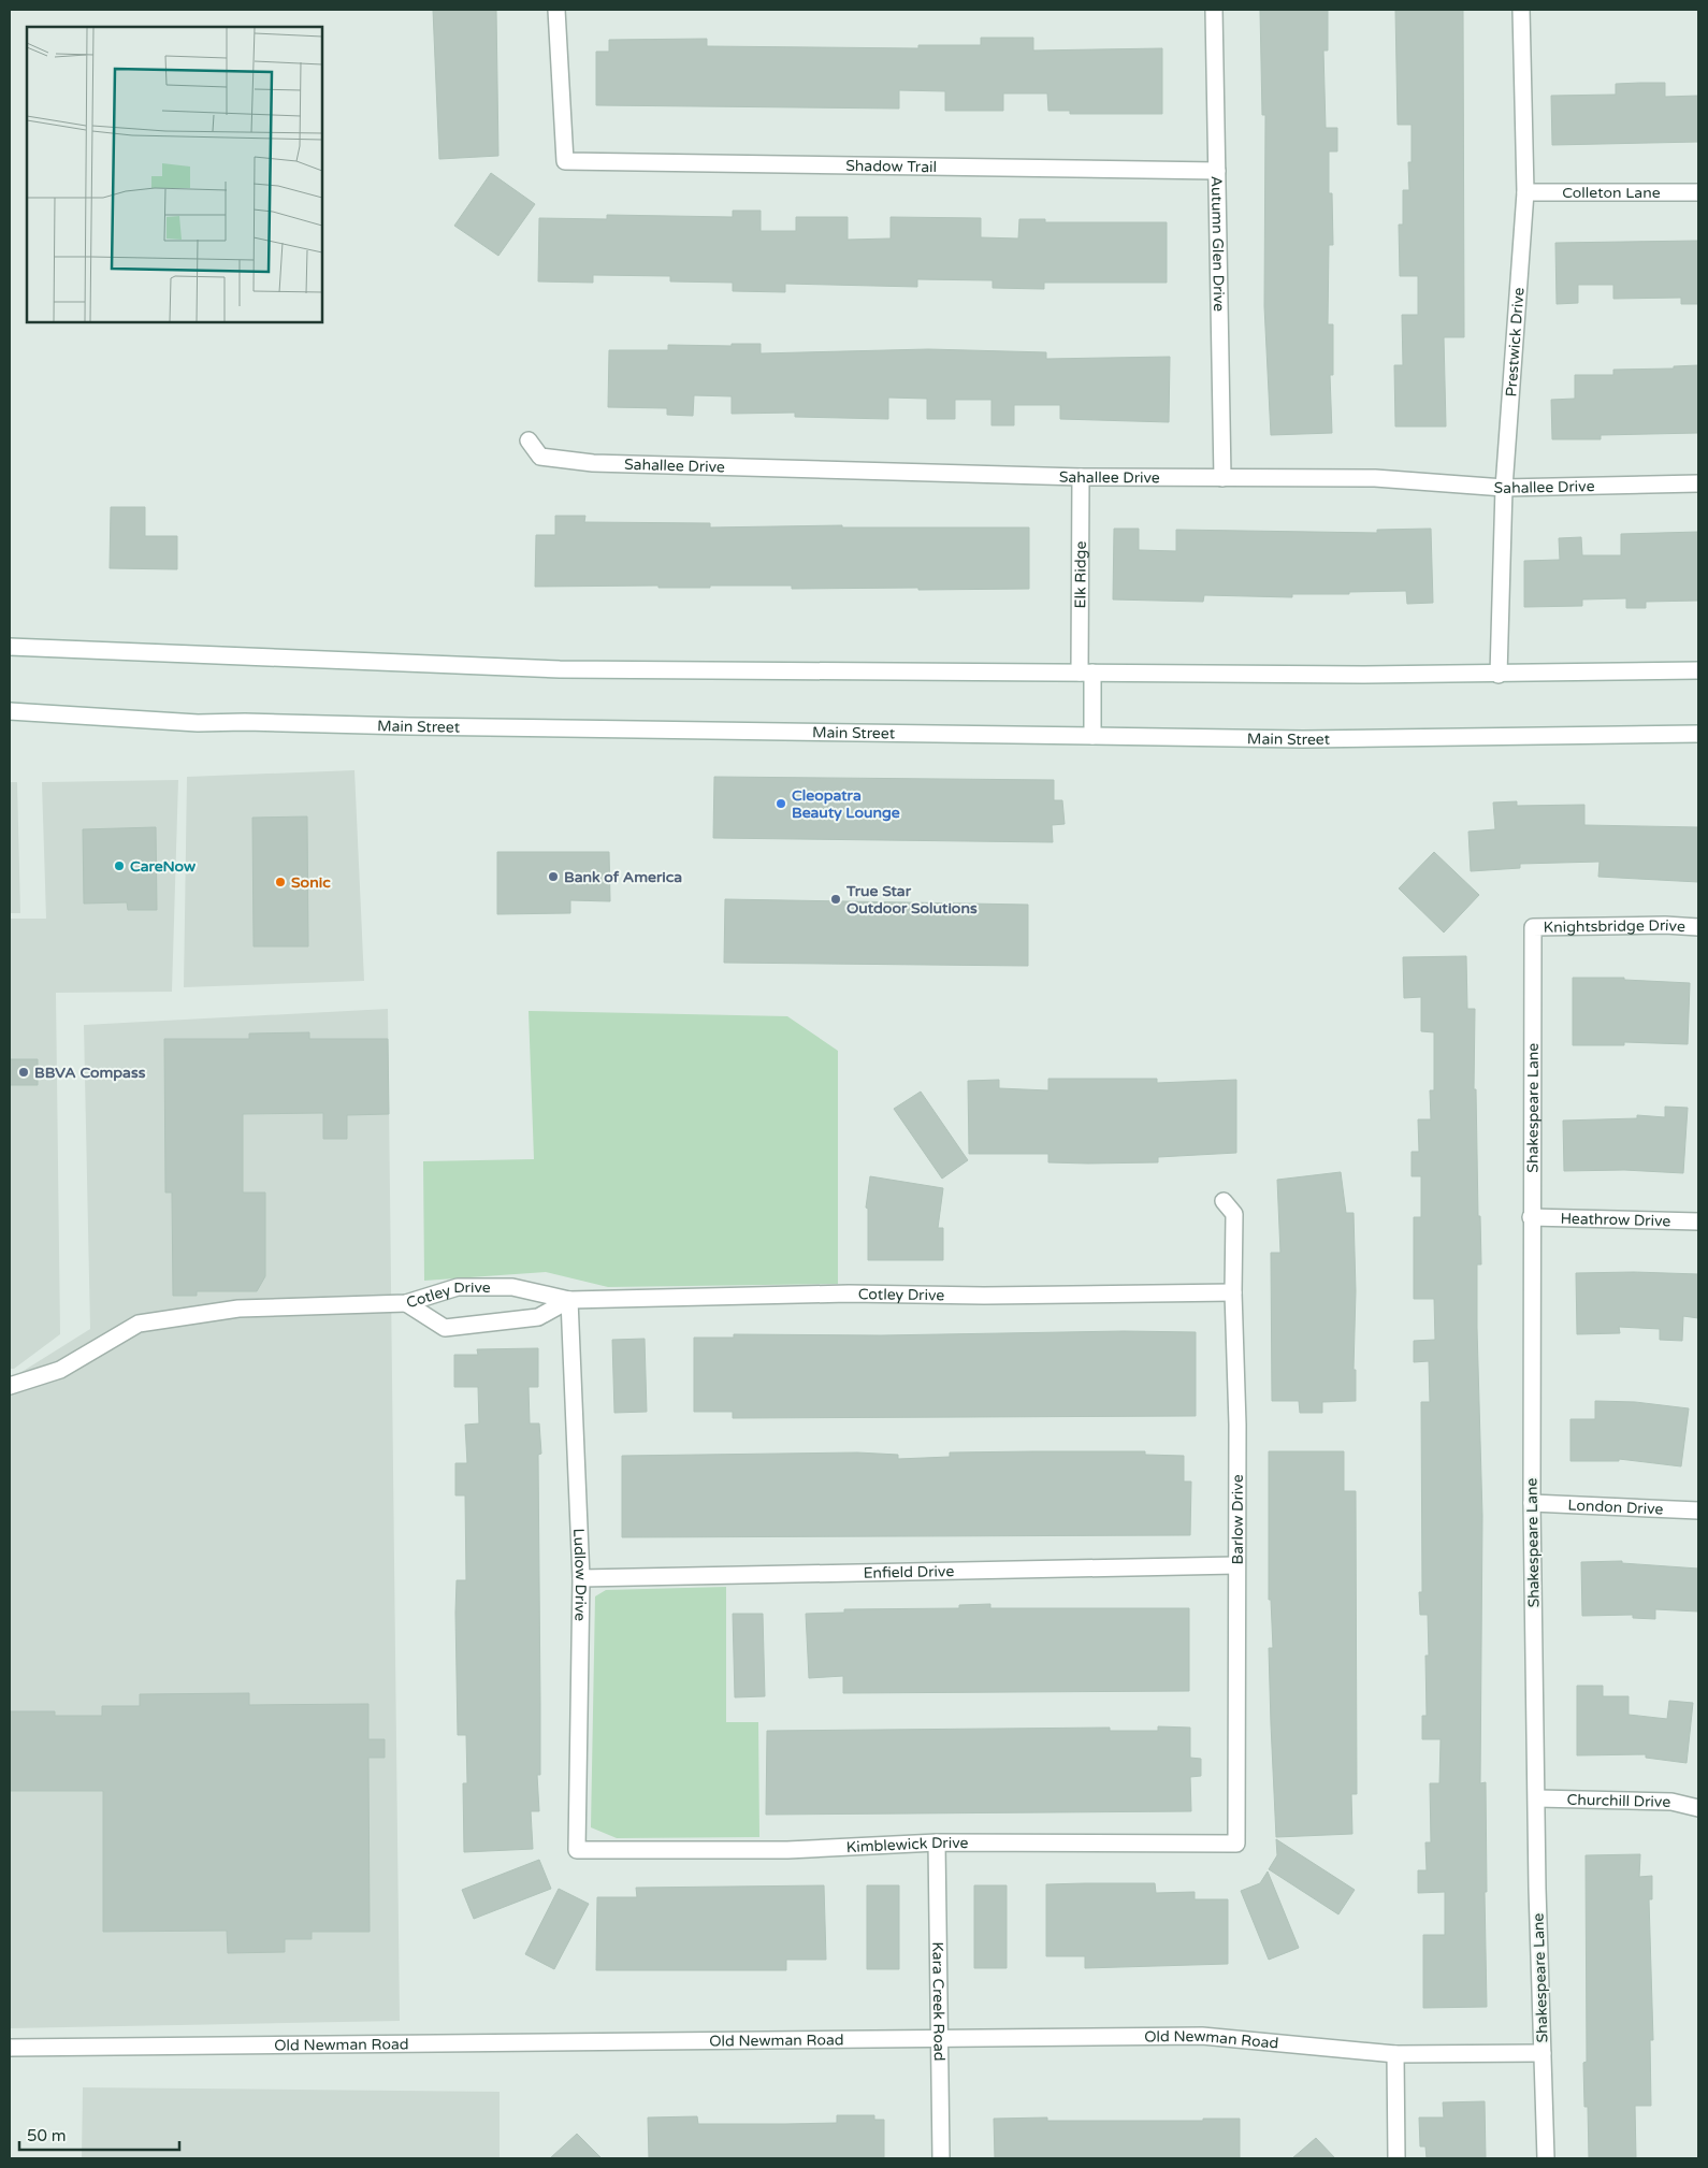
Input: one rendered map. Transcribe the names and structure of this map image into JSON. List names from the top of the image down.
{
  "streets": {
    "street": [
      "Shadow Trail",
      "Colleton Lane",
      "Autumn Glen Drive",
      "Prestwick Drive",
      "Sahallee Drive",
      "Elk Ridge",
      "Main Street",
      "Knightsbridge Drive",
      "Shakespeare Lane",
      "Heathrow Drive",
      "Cotley Drive",
      "London Drive",
      "Barlow Drive",
      "Enfield Drive",
      "Ludlow Drive",
      "Churchill Drive",
      "Kimblewick Drive",
      "Kara Creek Road",
      "Old Newman Road"
    ]
  },
  "crossings": [
    ["Shadow Trail", "Autumn Glen Drive"],
    ["Colleton Lane", "Prestwick Drive"],
    ["Autumn Glen Drive", "Sahallee Drive"],
    ["Prestwick Drive", "Sahallee Drive"],
    ["Sahallee Drive", "Elk Ridge"],
    ["Elk Ridge", "Main Street"],
    ["Knightsbridge Drive", "Shakespeare Lane"],
    ["Shakespeare Lane", "Heathrow Drive"],
    ["Shakespeare Lane", "London Drive"],
    ["Shakespeare Lane", "Churchill Drive"],
    ["Shakespeare Lane", "Old Newman Road"],
    ["Cotley Drive", "Barlow Drive"],
    ["Cotley Drive", "Ludlow Drive"],
    ["Barlow Drive", "Enfield Drive"],
    ["Barlow Drive", "Kimblewick Drive"],
    ["Enfield Drive", "Ludlow Drive"],
    ["Ludlow Drive", "Kimblewick Drive"],
    ["Kimblewick Drive", "Kara Creek Road"],
    ["Kara Creek Road", "Old Newman Road"]
  ],
  "places": [
    "Cleopatra Beauty Lounge",
    "CareNow",
    "Bank of America",
    "Sonic",
    "True Star Outdoor Solutions",
    "BBVA Compass"
  ],
  "scale_bar": "50 m"
}
